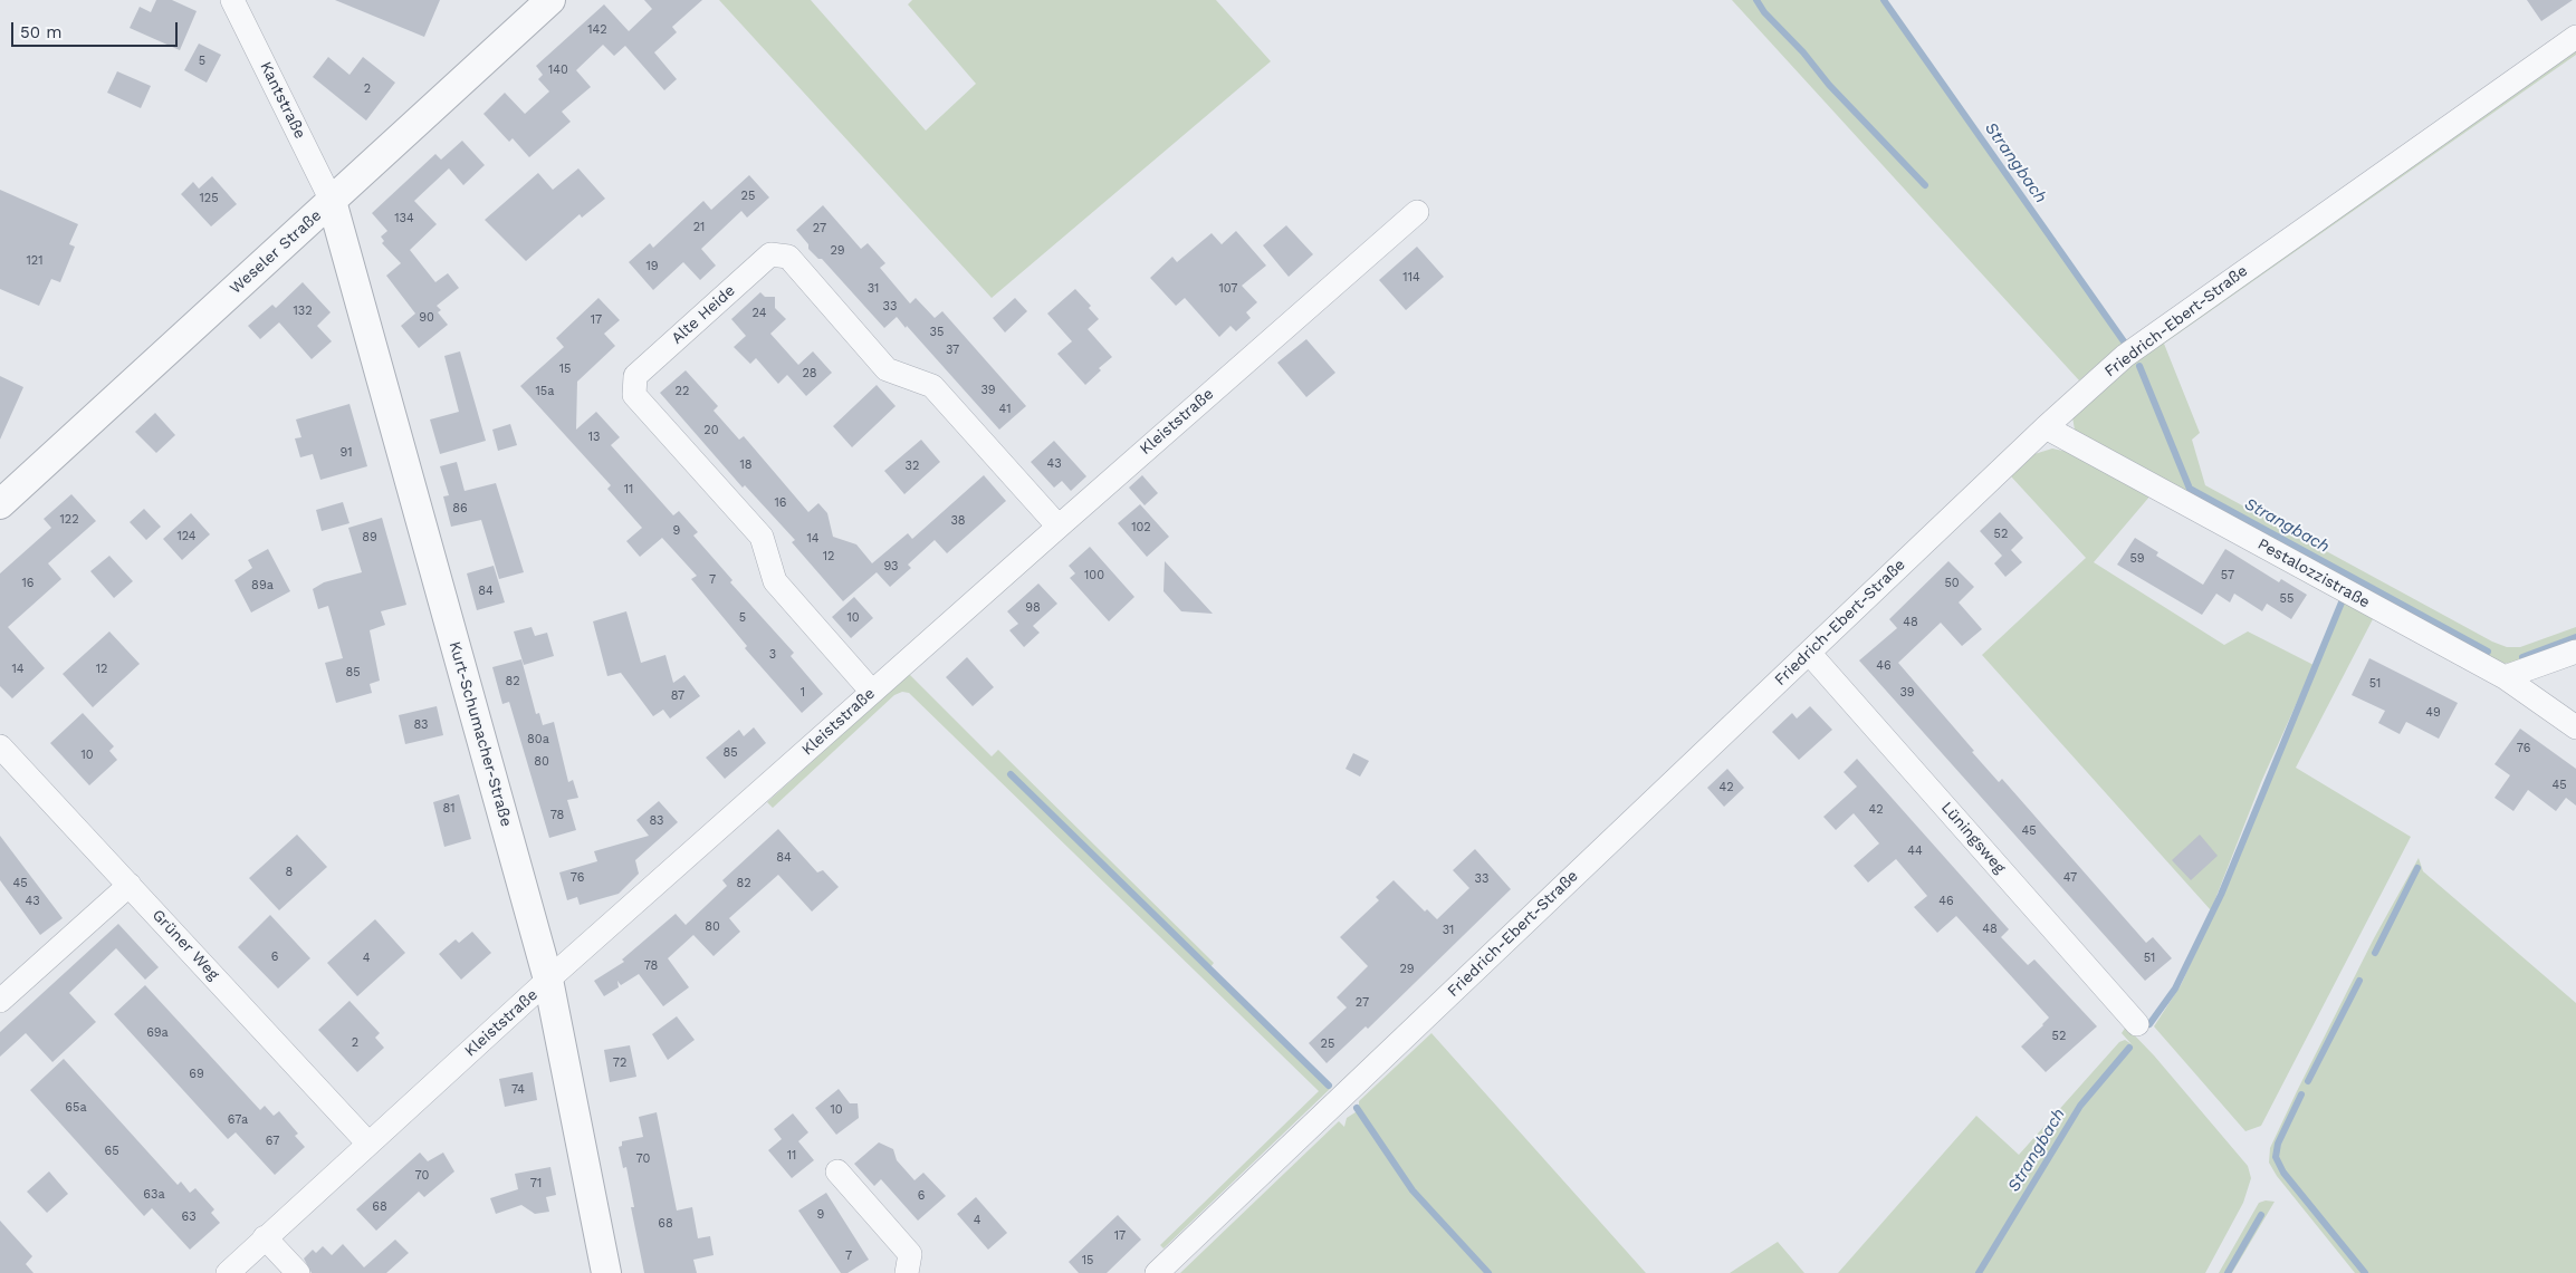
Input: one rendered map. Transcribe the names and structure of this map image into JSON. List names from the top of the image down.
{
  "streets": {
    "street": [
      "Kantstraße",
      "Weseler Straße",
      "Alte Heide",
      "Friedrich-Ebert-Straße",
      "Kleiststraße",
      "Pestalozzistraße",
      "Kurt-Schumacher-Straße",
      "Lüningsweg",
      "Grüner Weg"
    ]
  },
  "crossings": [
    ["Kantstraße", "Weseler Straße"],
    ["Kantstraße", "Kurt-Schumacher-Straße"],
    ["Weseler Straße", "Kurt-Schumacher-Straße"],
    ["Alte Heide", "Kleiststraße"],
    ["Friedrich-Ebert-Straße", "Pestalozzistraße"],
    ["Friedrich-Ebert-Straße", "Lüningsweg"],
    ["Kleiststraße", "Kurt-Schumacher-Straße"],
    ["Kleiststraße", "Grüner Weg"]
  ],
  "water": ["Strangbach"],
  "house_numbers": [
    "142",
    "5",
    "140",
    "2",
    "25",
    "125",
    "134",
    "21",
    "27",
    "29",
    "121",
    "19",
    "114",
    "31",
    "107",
    "33",
    "132",
    "24",
    "90",
    "17",
    "35",
    "37",
    "15",
    "28",
    "39",
    "15a",
    "22",
    "41",
    "20",
    "13",
    "91",
    "43",
    "18",
    "32",
    "11",
    "16",
    "86",
    "122",
    "38",
    "102",
    "9",
    "52",
    "124",
    "89",
    "14",
    "12",
    "59",
    "93",
    "100",
    "57",
    "7",
    "16",
    "50",
    "89a",
    "84",
    "55",
    "98",
    "5",
    "10",
    "48",
    "3",
    "46",
    "14",
    "12",
    "85",
    "82",
    "51",
    "1",
    "39",
    "87",
    "49",
    "83",
    "80a",
    "76",
    "85",
    "10",
    "80",
    "45",
    "42",
    "81",
    "42",
    "78",
    "83",
    "45",
    "44",
    "84",
    "8",
    "76",
    "47",
    "33",
    "45",
    "82",
    "43",
    "46",
    "80",
    "48",
    "31",
    "6",
    "4",
    "51",
    "78",
    "29",
    "27",
    "69a",
    "52",
    "2",
    "25",
    "72",
    "69",
    "74",
    "65a",
    "10",
    "67a",
    "67",
    "65",
    "11",
    "70",
    "70",
    "71",
    "63a",
    "6",
    "68",
    "9",
    "63",
    "4",
    "68",
    "17",
    "7",
    "15"
  ],
  "scale_bar": "50 m"
}
